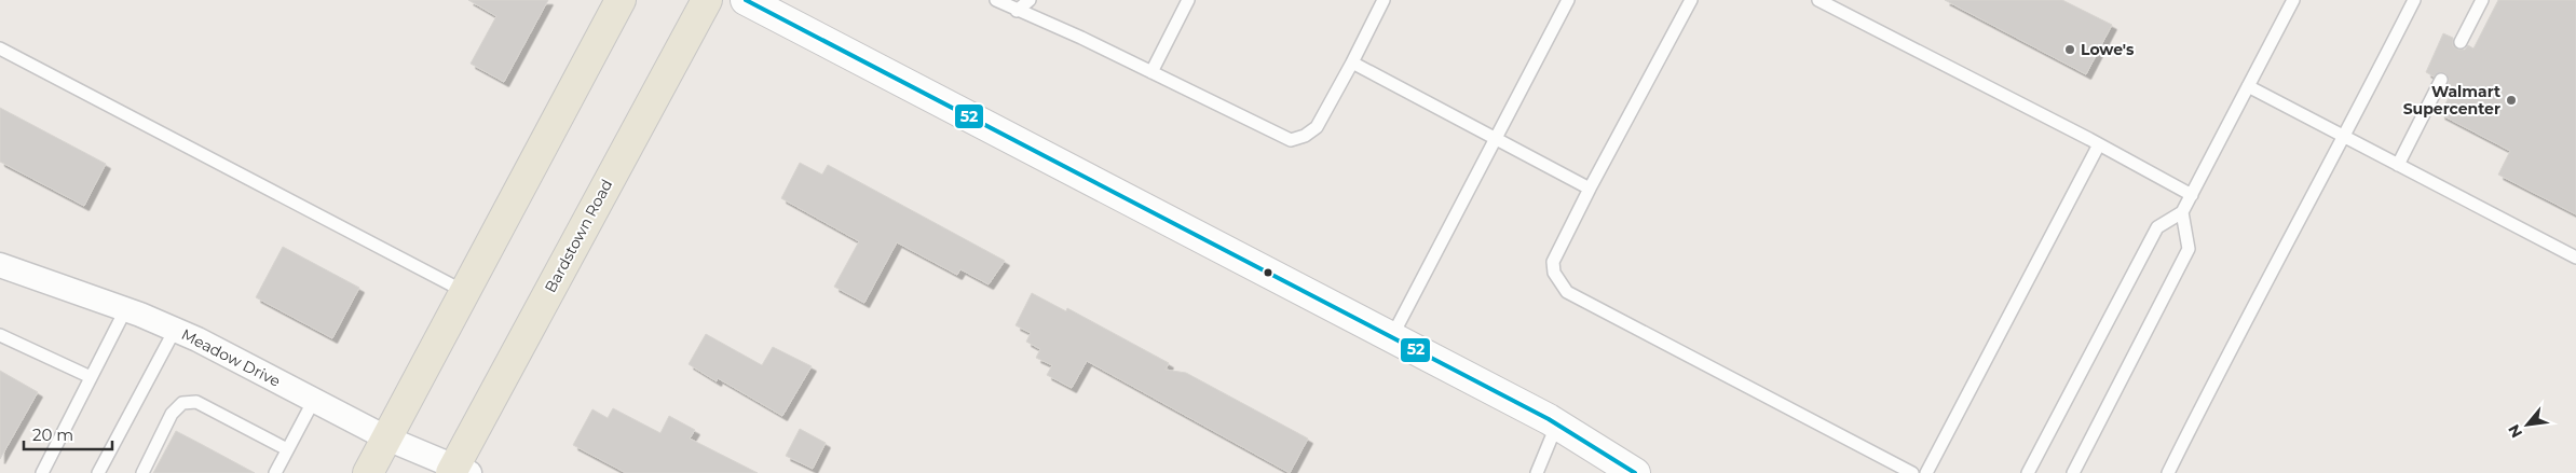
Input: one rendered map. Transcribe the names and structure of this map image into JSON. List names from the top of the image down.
{
  "streets": {
    "main road": ["Bardstown Road"],
    "street": ["Meadow Drive"]
  },
  "crossings": [
    ["Bardstown Road", "Meadow Drive"]
  ],
  "places": ["Lowe's", "Walmart Supercenter"],
  "lines": ["transit line 52"],
  "scale_bar": "20 m",
  "north": "bottom left"
}
